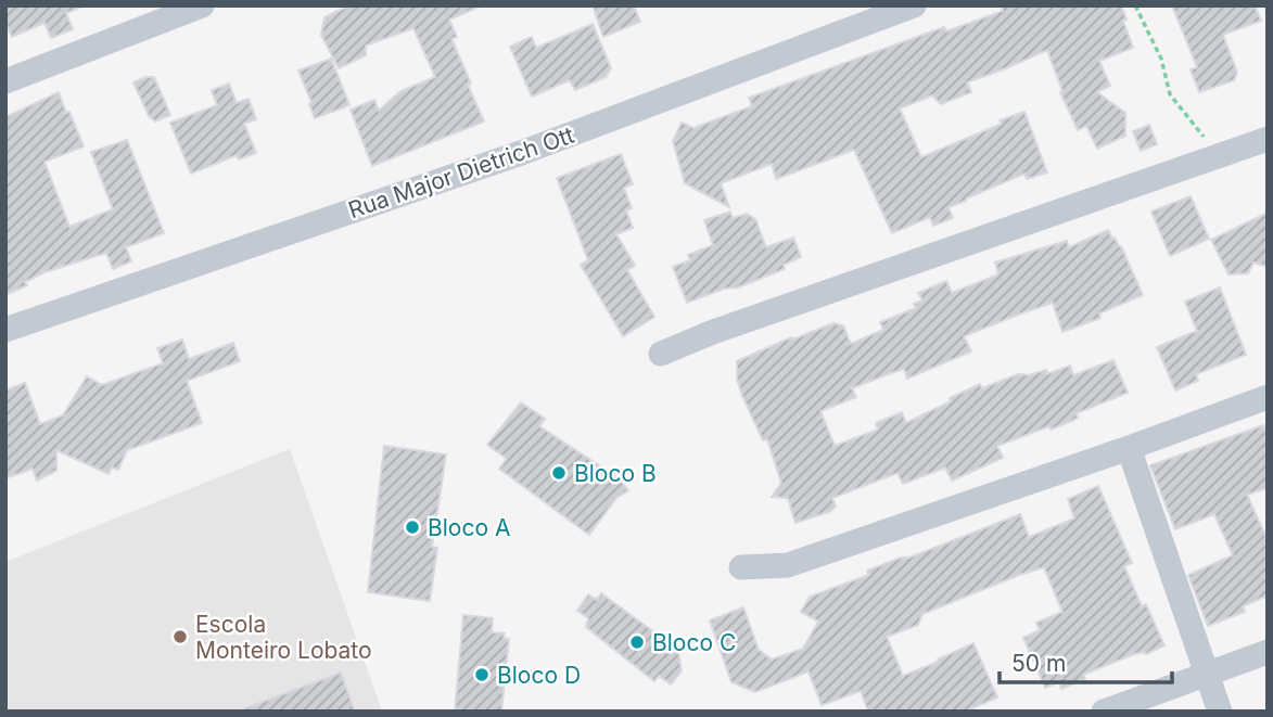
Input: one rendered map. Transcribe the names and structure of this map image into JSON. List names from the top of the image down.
{
  "streets": {
    "street": ["Rua Major Dietrich Ott"]
  },
  "places": [
    "Bloco B",
    "Bloco A",
    "Escola Monteiro Lobato",
    "Bloco C",
    "Bloco D"
  ],
  "scale_bar": "50 m"
}
